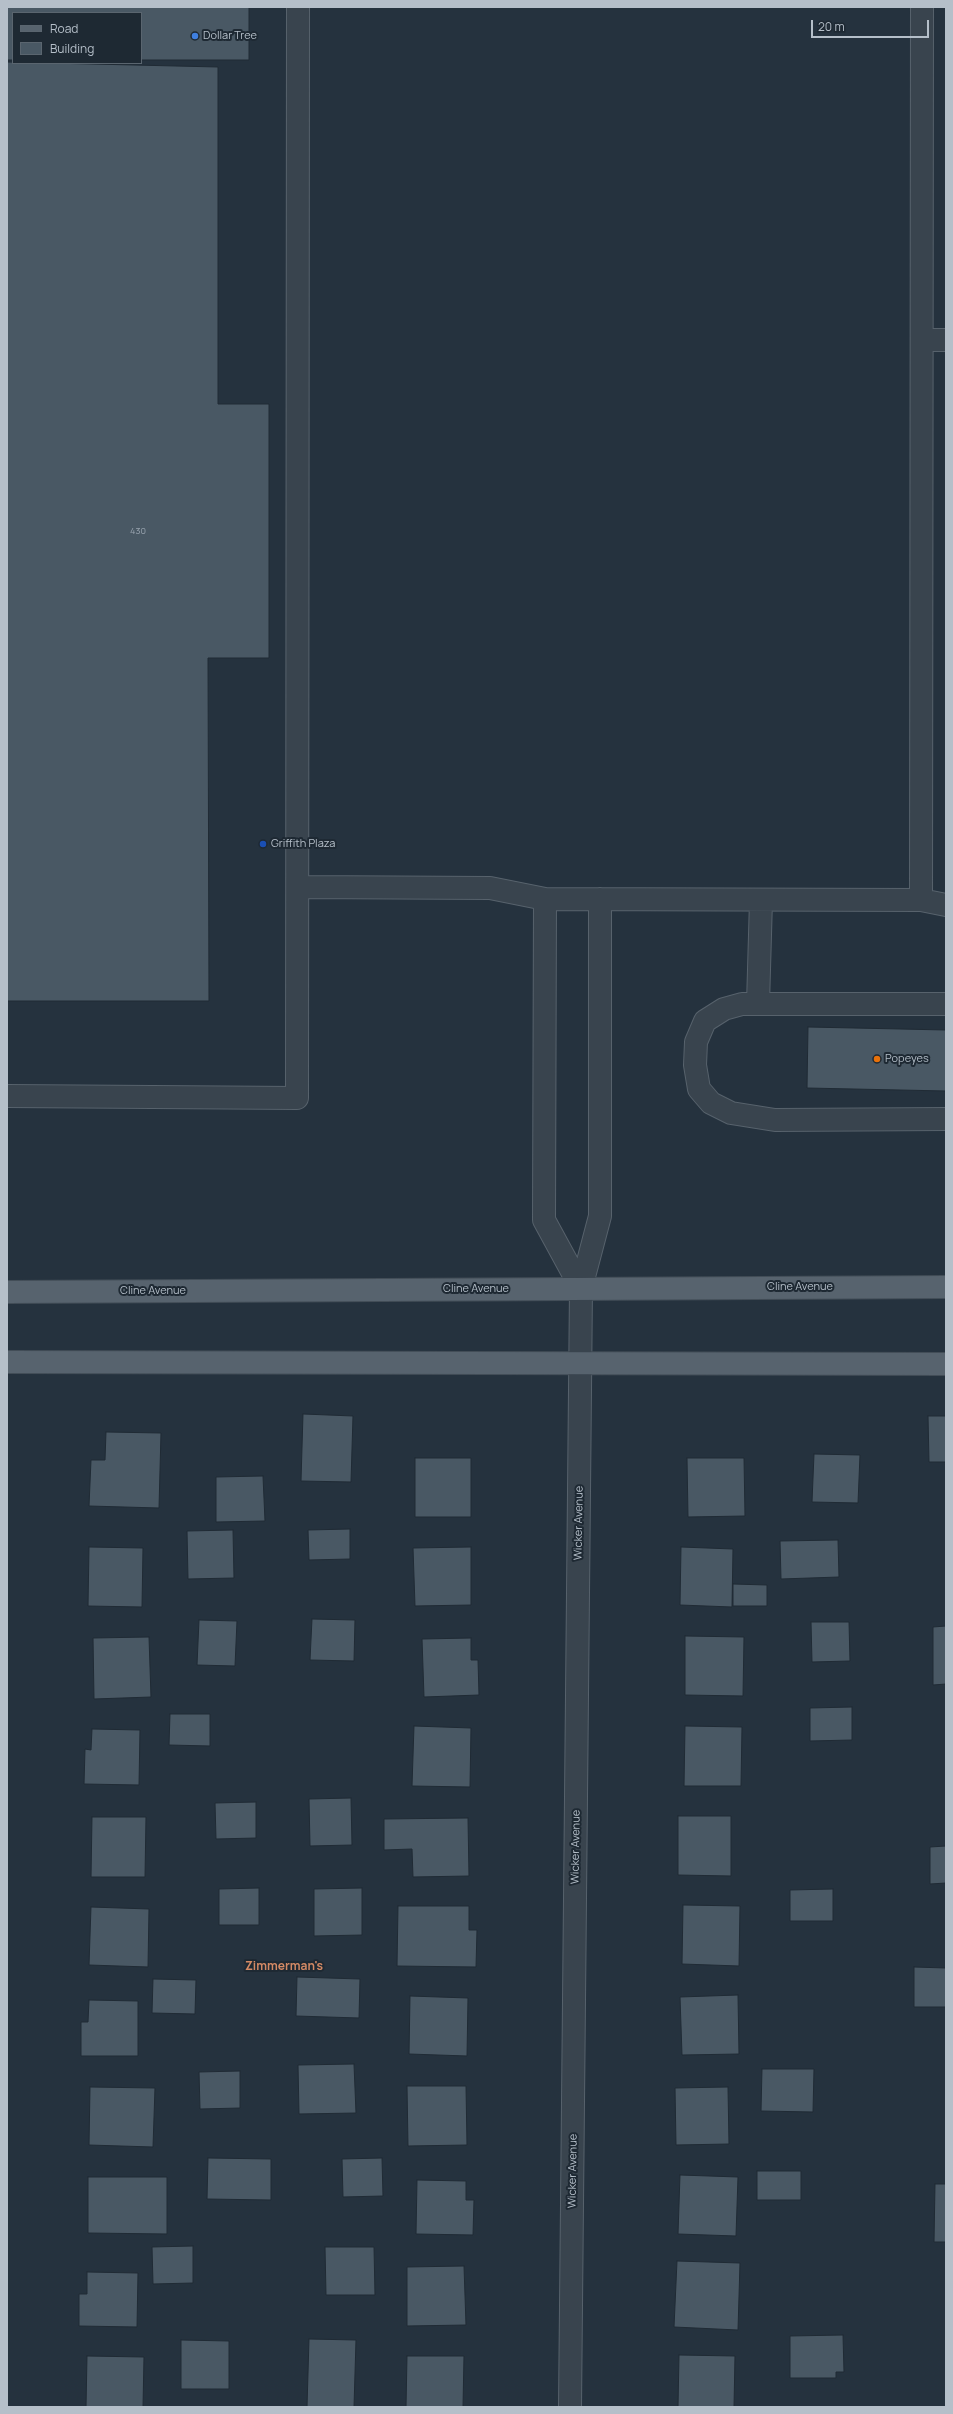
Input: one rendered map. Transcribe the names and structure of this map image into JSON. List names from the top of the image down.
{
  "streets": {
    "main road": ["Cline Avenue"],
    "street": ["Wicker Avenue"]
  },
  "crossings": [
    ["Cline Avenue", "Wicker Avenue"]
  ],
  "districts": ["Zimmerman's"],
  "places": ["Dollar Tree", "Griffith Plaza", "Popeyes"],
  "house_numbers": ["430"],
  "legend": ["Road", "Building"],
  "scale_bar": "20 m"
}
